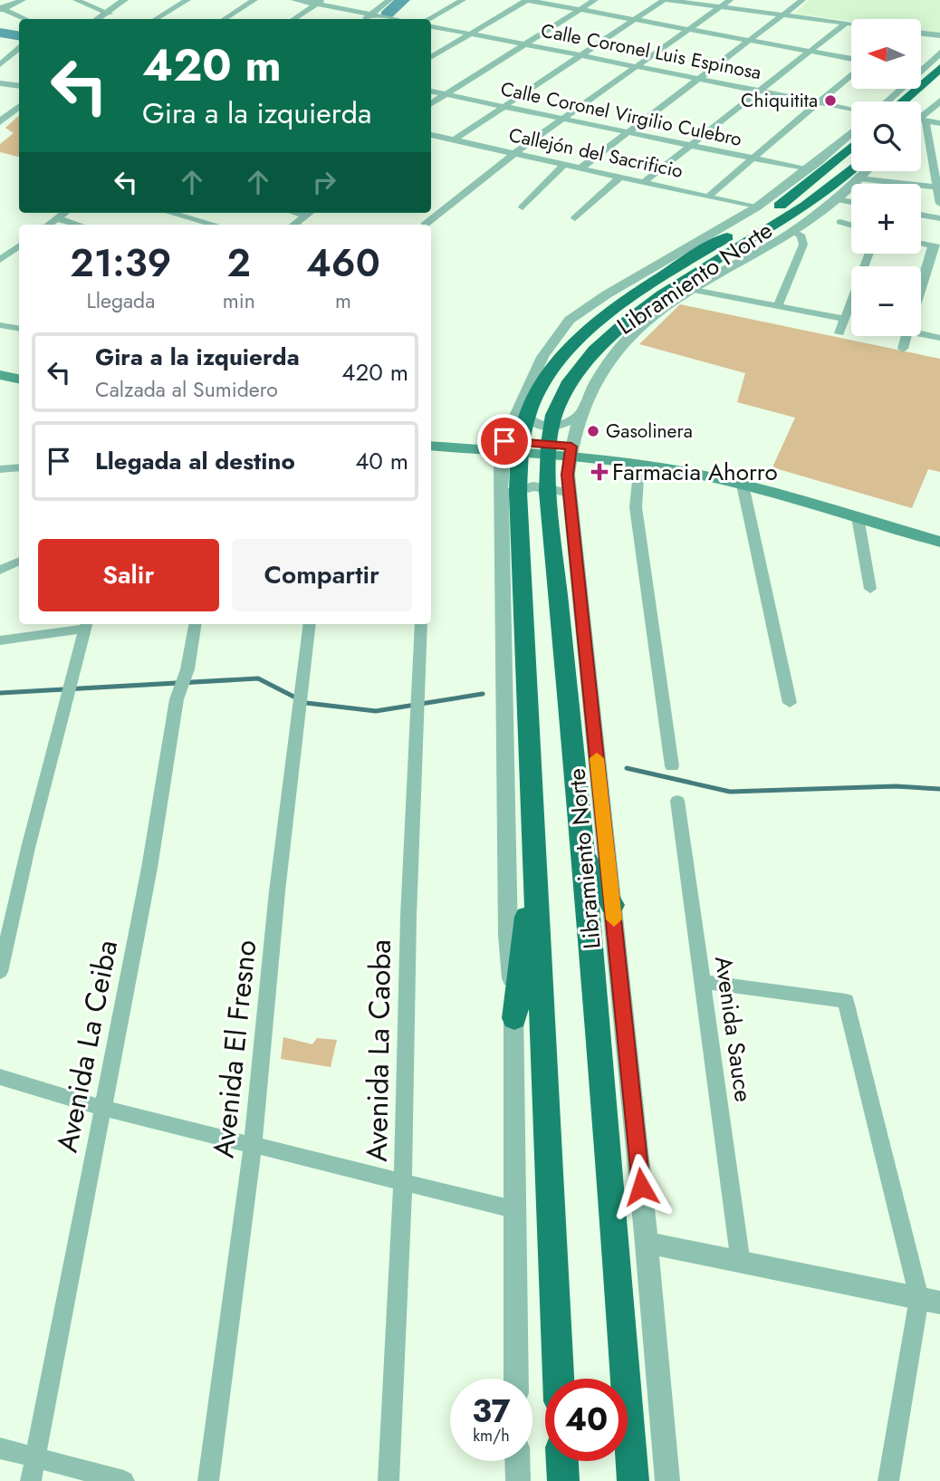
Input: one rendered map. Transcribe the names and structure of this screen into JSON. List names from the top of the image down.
{
  "streets": {
    "highway": ["Libramiento Norte"],
    "street": [
      "Calle Coronel Luis Espinosa",
      "Calle Coronel Virgilio Culebro",
      "Callejón del Sacrificio",
      "Avenida Sauce",
      "Avenida La Ceiba",
      "Avenida El Fresno",
      "Avenida La Caoba"
    ]
  },
  "places": {
    "other": ["Chiquitita", "Gasolinera"],
    "health": ["Farmacia Ahorro"]
  },
  "north": "left",
  "page": {
    "map_buttons": ["+", "−"],
    "turn": ["420 m", "Gira a la izquierda"],
    "eta": [
      "21:39",
      "Llegada",
      "2",
      "min",
      "460",
      "m"
    ],
    "list": [
      {
        "name": "Gira a la izquierda",
        "note": "Calzada al Sumidero",
        "value": "420 m"
      },
      {
        "name": "Llegada al destino",
        "value": "40 m"
      }
    ],
    "buttons": ["Salir", "Compartir"],
    "speed": "37 km/h",
    "limit": "40"
  }
}
